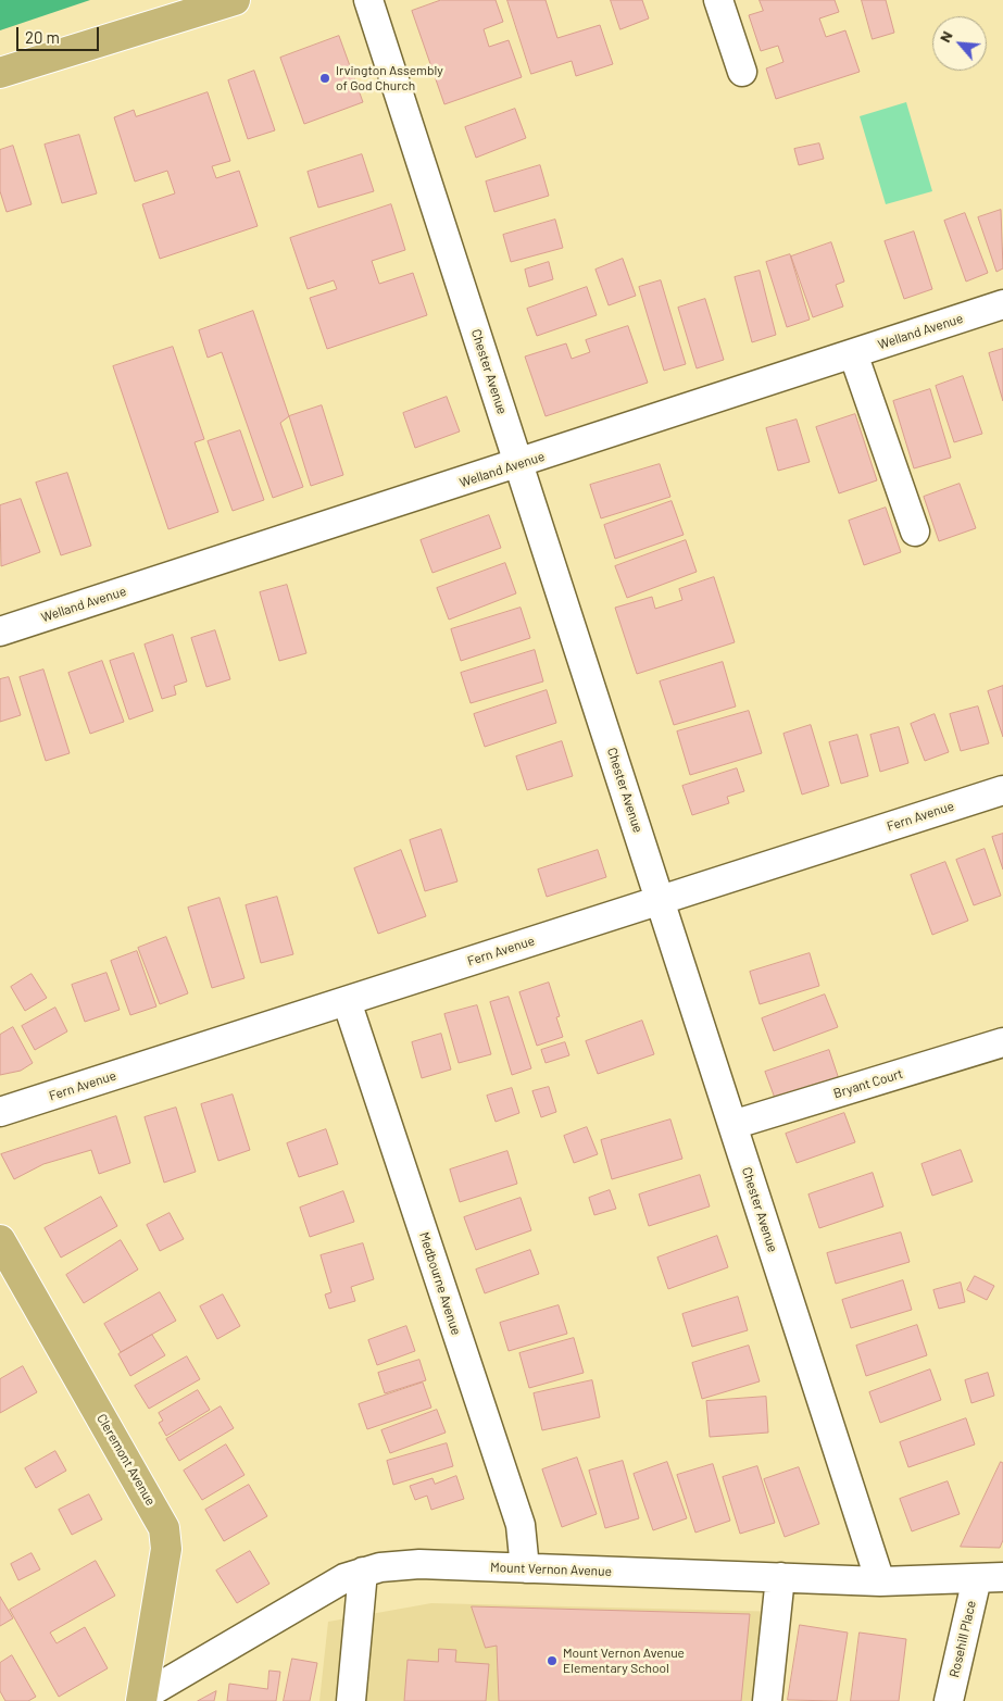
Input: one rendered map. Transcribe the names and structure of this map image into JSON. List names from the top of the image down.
{
  "streets": {
    "main road": ["Cleremont Avenue"],
    "street": [
      "Welland Avenue",
      "Chester Avenue",
      "Fern Avenue",
      "Bryant Court",
      "Medbourne Avenue",
      "Mount Vernon Avenue",
      "Rosehill Place"
    ]
  },
  "crossings": [
    ["Welland Avenue", "Chester Avenue"],
    ["Chester Avenue", "Fern Avenue"],
    ["Chester Avenue", "Bryant Court"],
    ["Chester Avenue", "Mount Vernon Avenue"],
    ["Fern Avenue", "Medbourne Avenue"],
    ["Medbourne Avenue", "Mount Vernon Avenue"],
    ["Cleremont Avenue", "Mount Vernon Avenue"],
    ["Mount Vernon Avenue", "Rosehill Place"]
  ],
  "places": ["Irvington Assembly of God Church", "Mount Vernon Avenue Elementary School"],
  "scale_bar": "20 m",
  "north": "top left"
}
